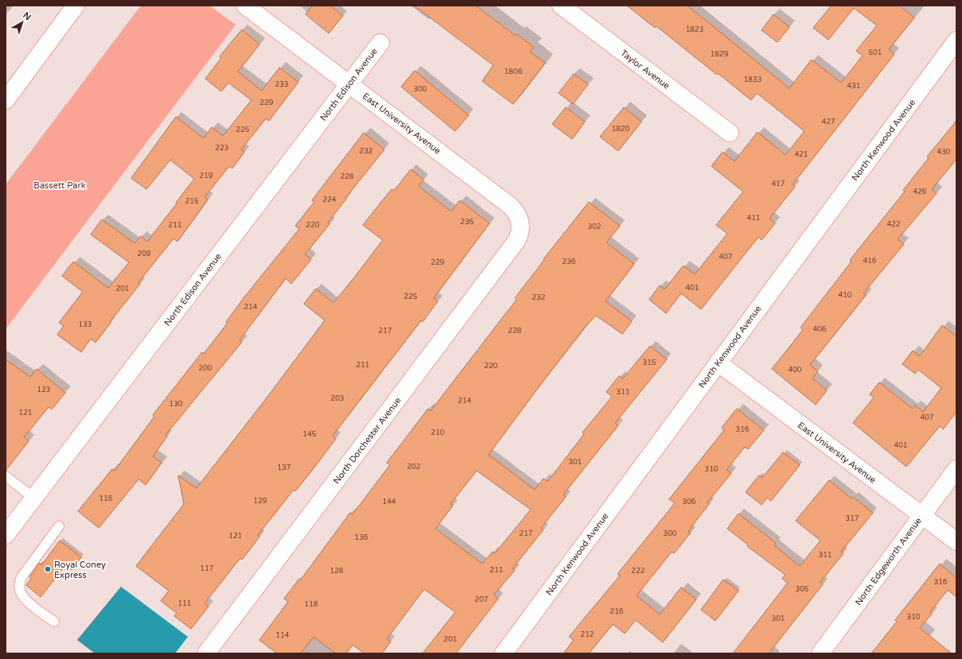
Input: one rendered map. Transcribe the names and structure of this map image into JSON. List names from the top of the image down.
{
  "streets": {
    "street": [
      "Taylor Avenue",
      "North Edison Avenue",
      "East University Avenue",
      "North Kenwood Avenue",
      "North Dorchester Avenue",
      "North Edgeworth Avenue"
    ]
  },
  "crossings": [
    ["North Edison Avenue", "East University Avenue"],
    ["East University Avenue", "North Kenwood Avenue"],
    ["East University Avenue", "North Dorchester Avenue"],
    ["East University Avenue", "North Edgeworth Avenue"]
  ],
  "parks": ["Bassett Park"],
  "places": ["Royal Coney Express"],
  "house_numbers": [
    "1823",
    "501",
    "1829",
    "1806",
    "1833",
    "233",
    "431",
    "300",
    "229",
    "427",
    "1820",
    "225",
    "223",
    "232",
    "430",
    "421",
    "219",
    "228",
    "417",
    "426",
    "224",
    "215",
    "411",
    "235",
    "422",
    "211",
    "220",
    "302",
    "209",
    "407",
    "416",
    "236",
    "229",
    "401",
    "201",
    "410",
    "225",
    "232",
    "214",
    "133",
    "406",
    "217",
    "228",
    "315",
    "211",
    "220",
    "200",
    "400",
    "123",
    "311",
    "203",
    "214",
    "130",
    "121",
    "407",
    "316",
    "210",
    "145",
    "401",
    "301",
    "202",
    "137",
    "310",
    "116",
    "129",
    "144",
    "306",
    "317",
    "217",
    "300",
    "121",
    "136",
    "311",
    "117",
    "211",
    "128",
    "222",
    "316",
    "305",
    "207",
    "111",
    "118",
    "216",
    "310",
    "301",
    "212",
    "114",
    "201"
  ],
  "north": "top right"
}
